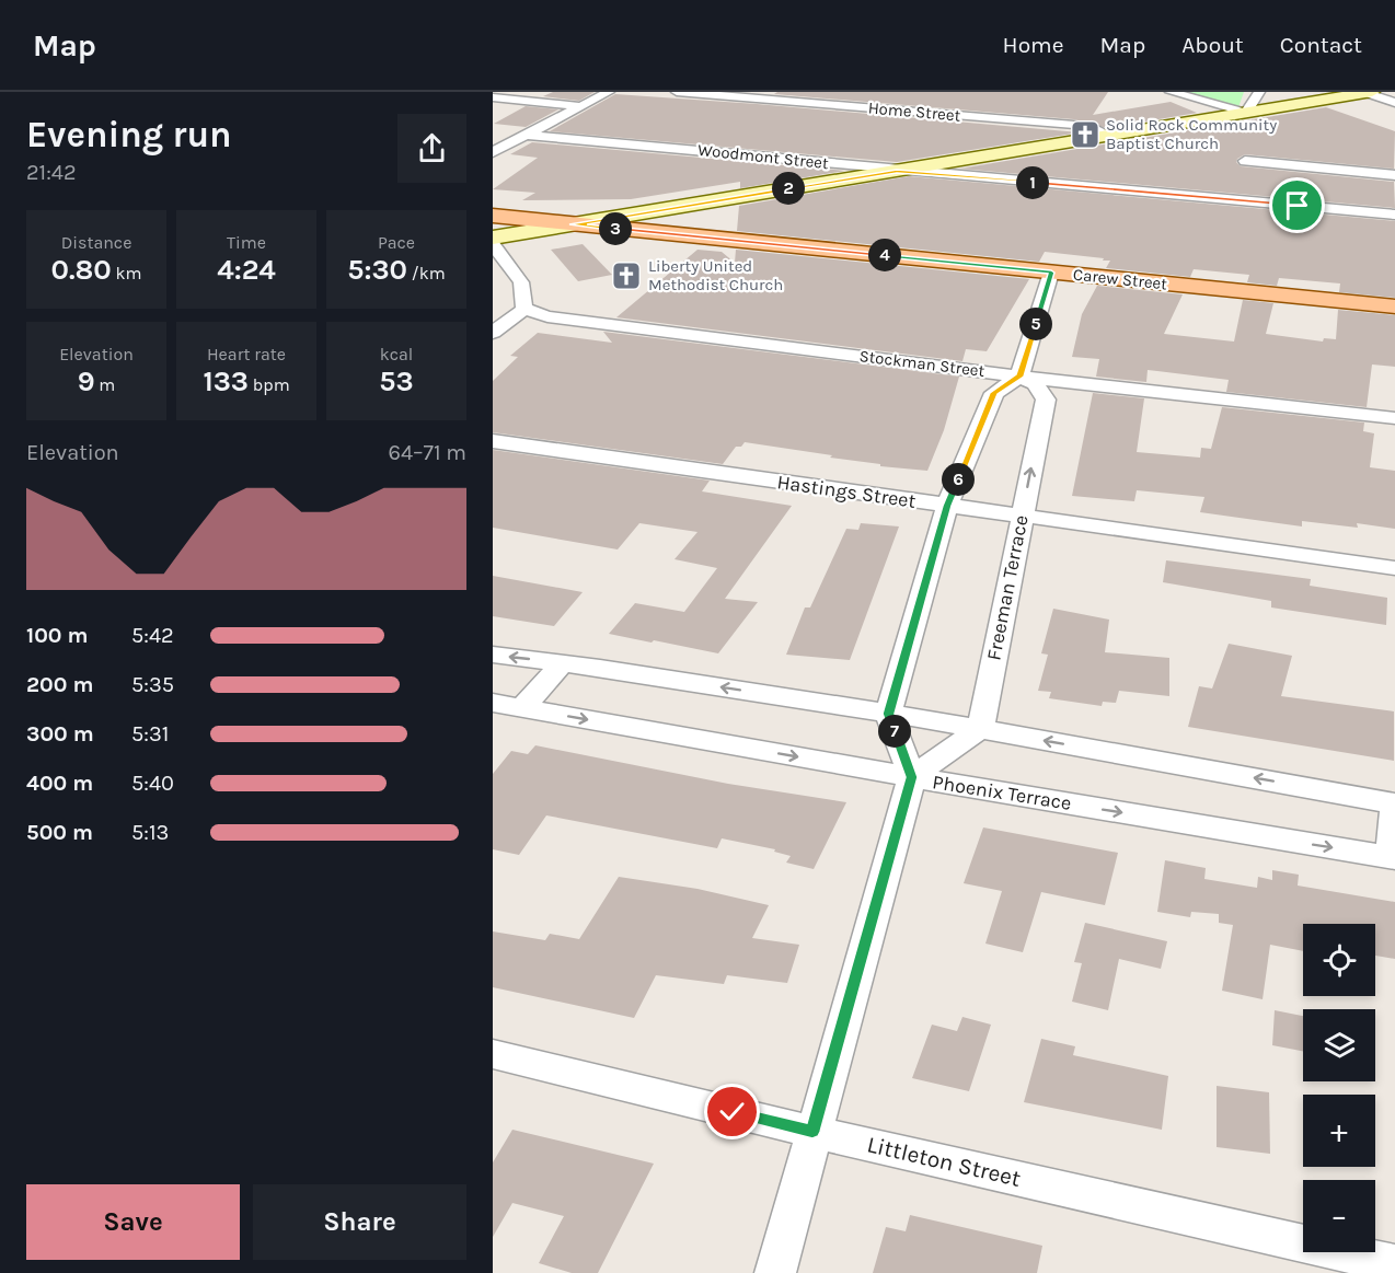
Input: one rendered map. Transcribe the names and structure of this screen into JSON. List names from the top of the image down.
{
  "streets": {
    "main road": ["Carew Street"],
    "street": [
      "Home Street",
      "Woodmont Street",
      "Stockman Street",
      "Hastings Street",
      "Freeman Terrace",
      "Phoenix Terrace",
      "Littleton Street"
    ]
  },
  "crossings": [
    ["Stockman Street", "Freeman Terrace"],
    ["Hastings Street", "Freeman Terrace"]
  ],
  "one_way": ["Freeman Terrace"],
  "places": {
    "church": ["Solid Rock Community Baptist Church", "Liberty United Methodist Church"]
  },
  "page": {
    "header": "Map",
    "nav": [
      "Home",
      "Map",
      "About",
      "Contact"
    ],
    "heading": ["Evening run", "21:42"],
    "pins": [
      "1",
      "2",
      "3",
      "4",
      "5",
      "6",
      "7"
    ],
    "stats": [
      ["Distance", "0.80 km"],
      ["Time", "4:24"],
      ["Pace", "5:30 /km"],
      ["Elevation", "9 m"],
      ["Heart rate", "133 bpm"],
      ["kcal", "53"]
    ],
    "chart": ["Elevation", "64–71 m"],
    "list": [
      {
        "name": "100 m",
        "note": "5:42"
      },
      {
        "name": "200 m",
        "note": "5:35"
      },
      {
        "name": "300 m",
        "note": "5:31"
      },
      {
        "name": "400 m",
        "note": "5:40"
      },
      {
        "name": "500 m",
        "note": "5:13"
      }
    ],
    "map_buttons": ["+", "−"],
    "buttons": ["Save", "Share"]
  }
}
